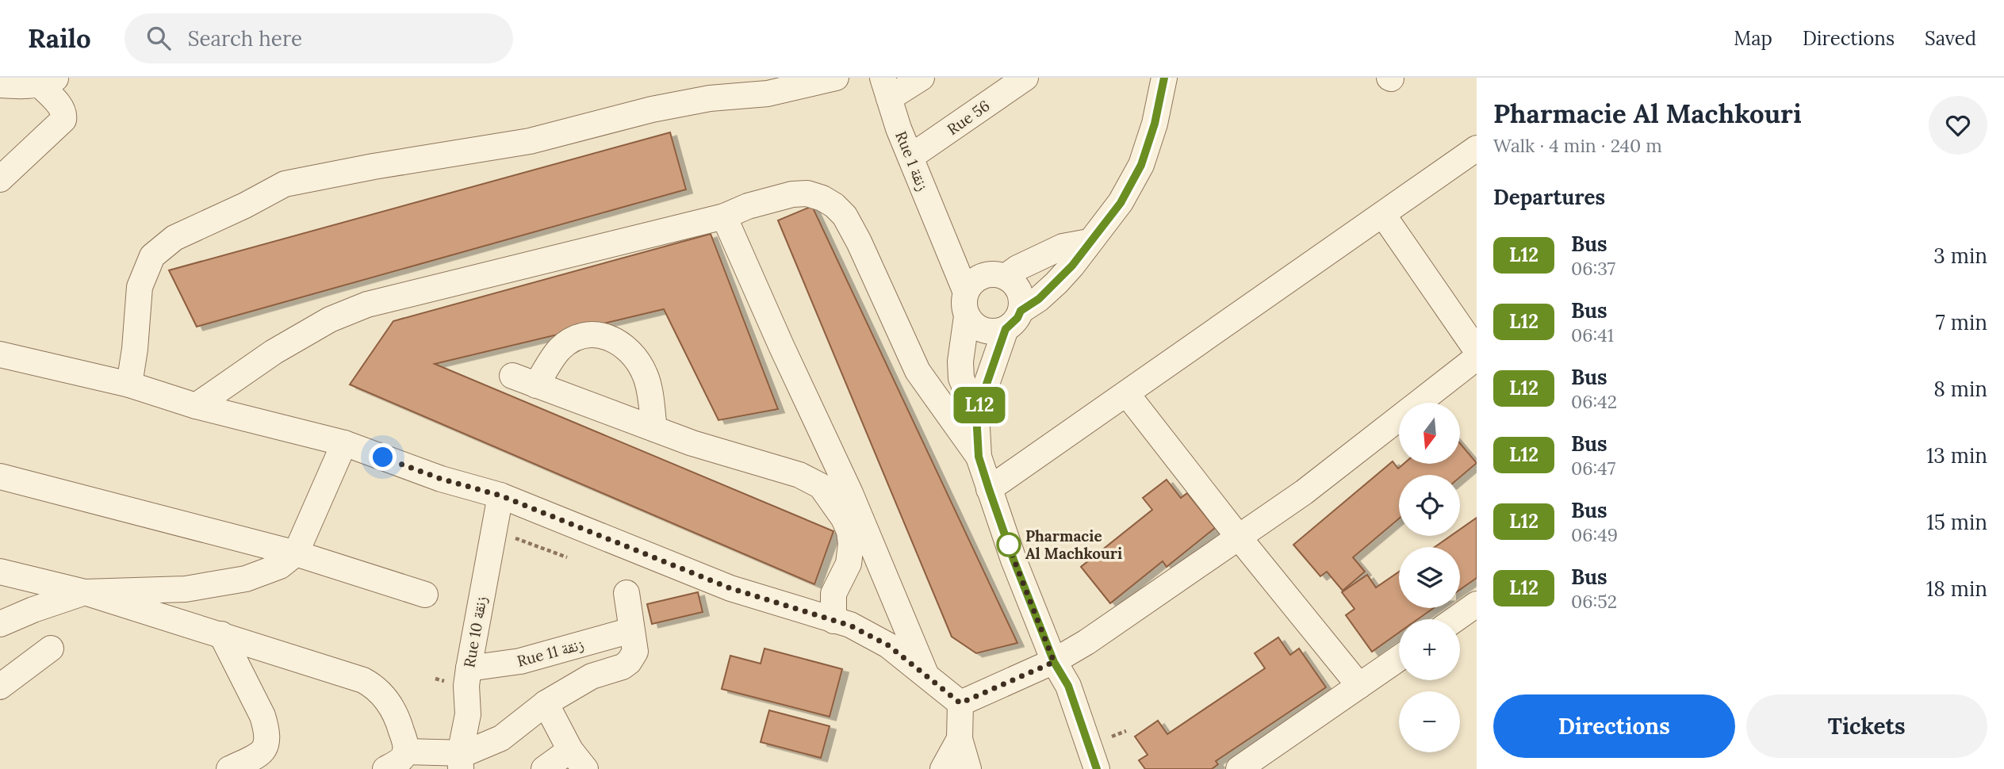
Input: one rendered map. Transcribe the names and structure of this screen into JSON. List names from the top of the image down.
{
  "streets": {
    "street": [
      "Rue 56",
      "Rue 1 زنقة",
      "Rue 10 زنقة",
      "Rue 11 زنقة"
    ]
  },
  "crossings": [
    ["Rue 56", "Rue 1 زنقة"],
    ["Rue 10 زنقة", "Rue 11 زنقة"]
  ],
  "places": ["Pharmacie Al Machkouri"],
  "lines": ["bus line L12"],
  "north": "bottom",
  "page": {
    "header": "Railo",
    "search": "Search here",
    "nav": ["Map", "Directions", "Saved"],
    "on_map": "L12",
    "heading": [
      ["Pharmacie Al Machkouri", "Walk · 4 min · 240 m"],
      "Departures"
    ],
    "list": [
      {
        "mark": "L12",
        "name": "Bus",
        "note": "06:37",
        "value": "3 min"
      },
      {
        "mark": "L12",
        "name": "Bus",
        "note": "06:41",
        "value": "7 min"
      },
      {
        "mark": "L12",
        "name": "Bus",
        "note": "06:42",
        "value": "8 min"
      },
      {
        "mark": "L12",
        "name": "Bus",
        "note": "06:47",
        "value": "13 min"
      },
      {
        "mark": "L12",
        "name": "Bus",
        "note": "06:49",
        "value": "15 min"
      },
      {
        "mark": "L12",
        "name": "Bus",
        "note": "06:52",
        "value": "18 min"
      }
    ],
    "map_buttons": ["+", "−"],
    "buttons": ["Directions", "Tickets"]
  }
}
